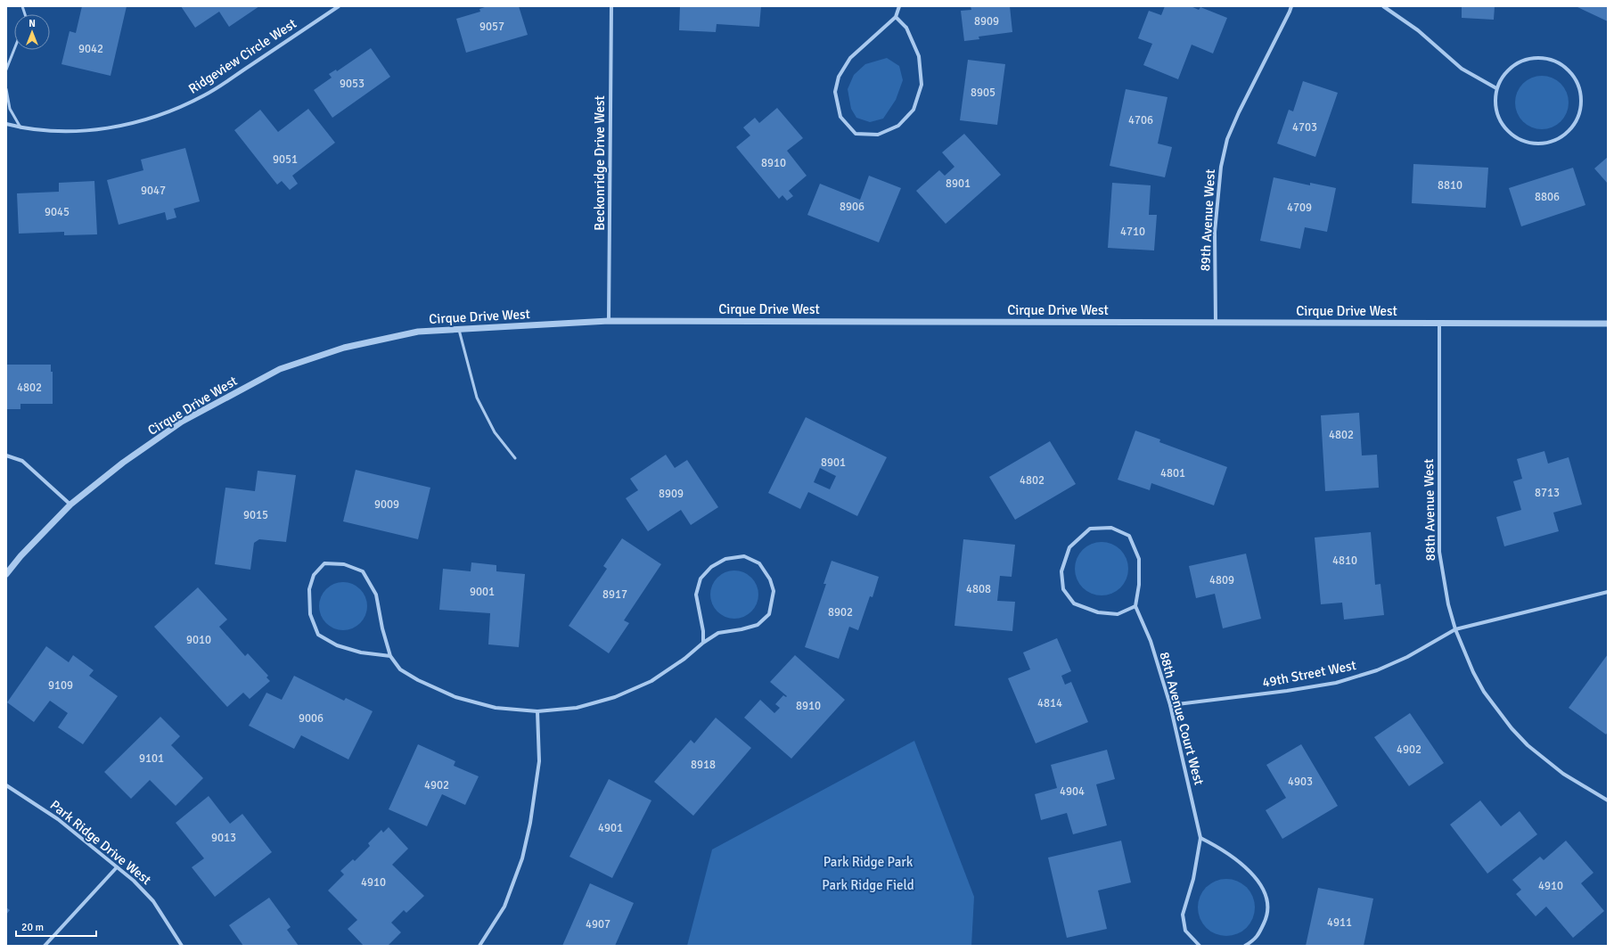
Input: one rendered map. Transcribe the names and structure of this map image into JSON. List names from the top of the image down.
{
  "streets": {
    "street": [
      "Ridgeview Circle West",
      "Beckonridge Drive West",
      "89th Avenue West",
      "Cirque Drive West",
      "88th Avenue West",
      "49th Street West",
      "88th Avenue Court West",
      "Park Ridge Drive West"
    ]
  },
  "crossings": [
    ["Beckonridge Drive West", "Cirque Drive West"],
    ["89th Avenue West", "Cirque Drive West"],
    ["Cirque Drive West", "88th Avenue West"],
    ["88th Avenue West", "49th Street West"],
    ["49th Street West", "88th Avenue Court West"]
  ],
  "parks": ["Park Ridge Park", "Park Ridge Field"],
  "house_numbers": [
    "8909",
    "9057",
    "9042",
    "9053",
    "8905",
    "4706",
    "4703",
    "9051",
    "8910",
    "8901",
    "8810",
    "9047",
    "8806",
    "8906",
    "4709",
    "9045",
    "4710",
    "4802",
    "4802",
    "8901",
    "4801",
    "4802",
    "8713",
    "8909",
    "9009",
    "9015",
    "4810",
    "4809",
    "4808",
    "9001",
    "8917",
    "8902",
    "9010",
    "9109",
    "4814",
    "8910",
    "9006",
    "4902",
    "9101",
    "8918",
    "4903",
    "4902",
    "4904",
    "4901",
    "9013",
    "4910",
    "4910",
    "4911",
    "4907"
  ],
  "scale_bar": "20 m",
  "north": "top"
}
